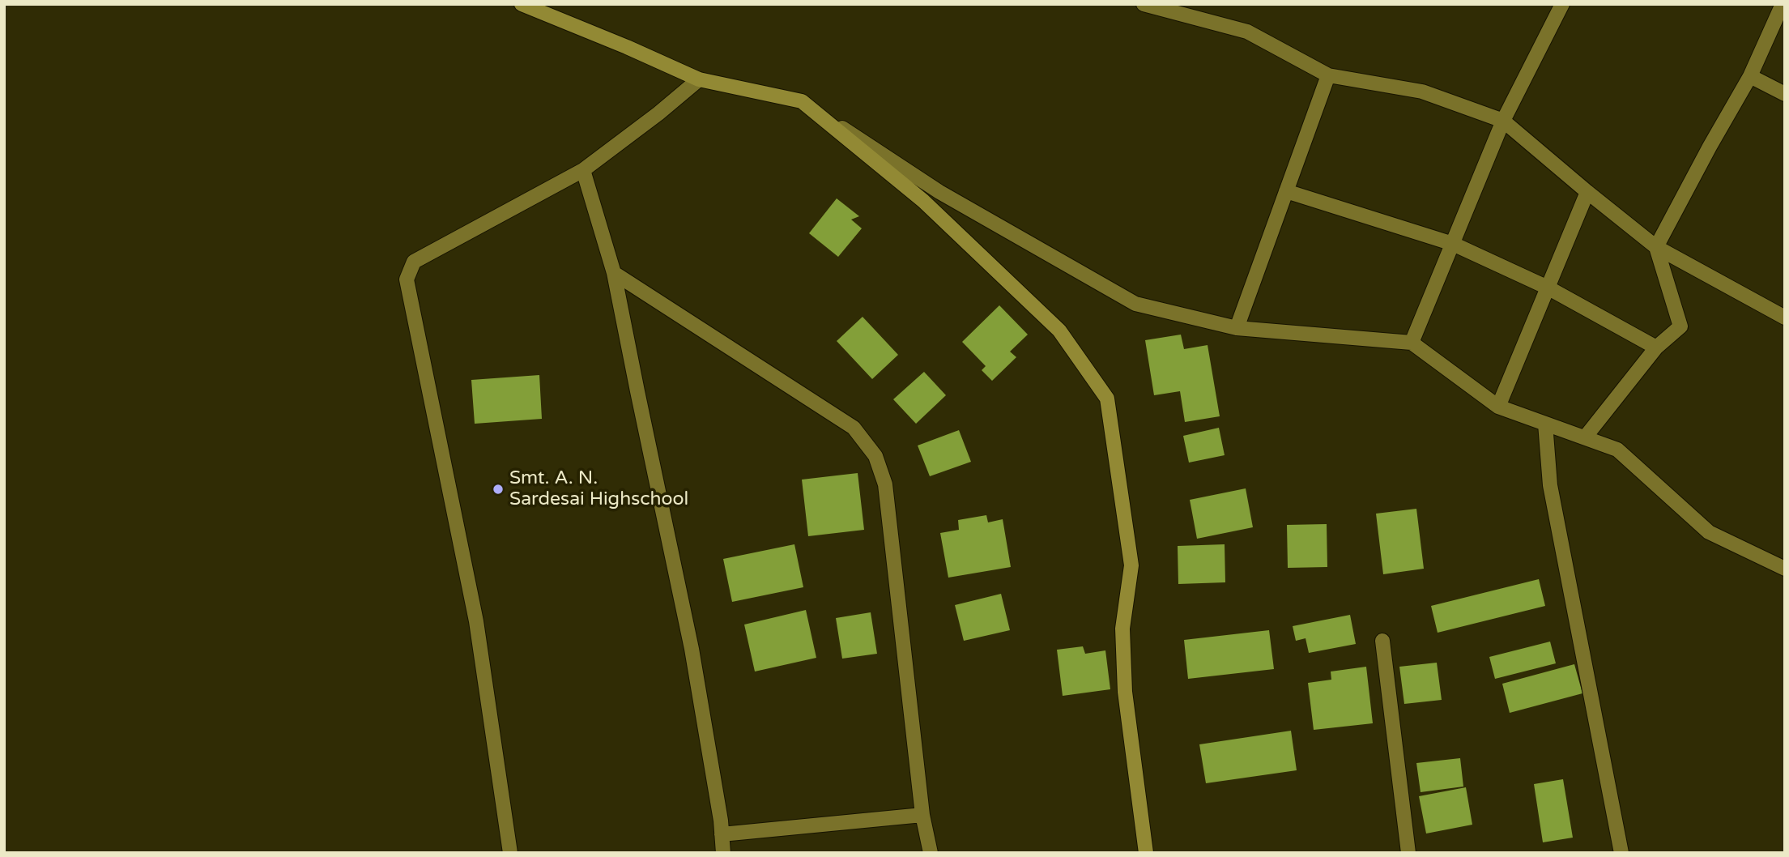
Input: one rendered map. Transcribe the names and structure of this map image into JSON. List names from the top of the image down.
{
  "places": ["Smt. A. N. Sardesai Highschool"]
}
